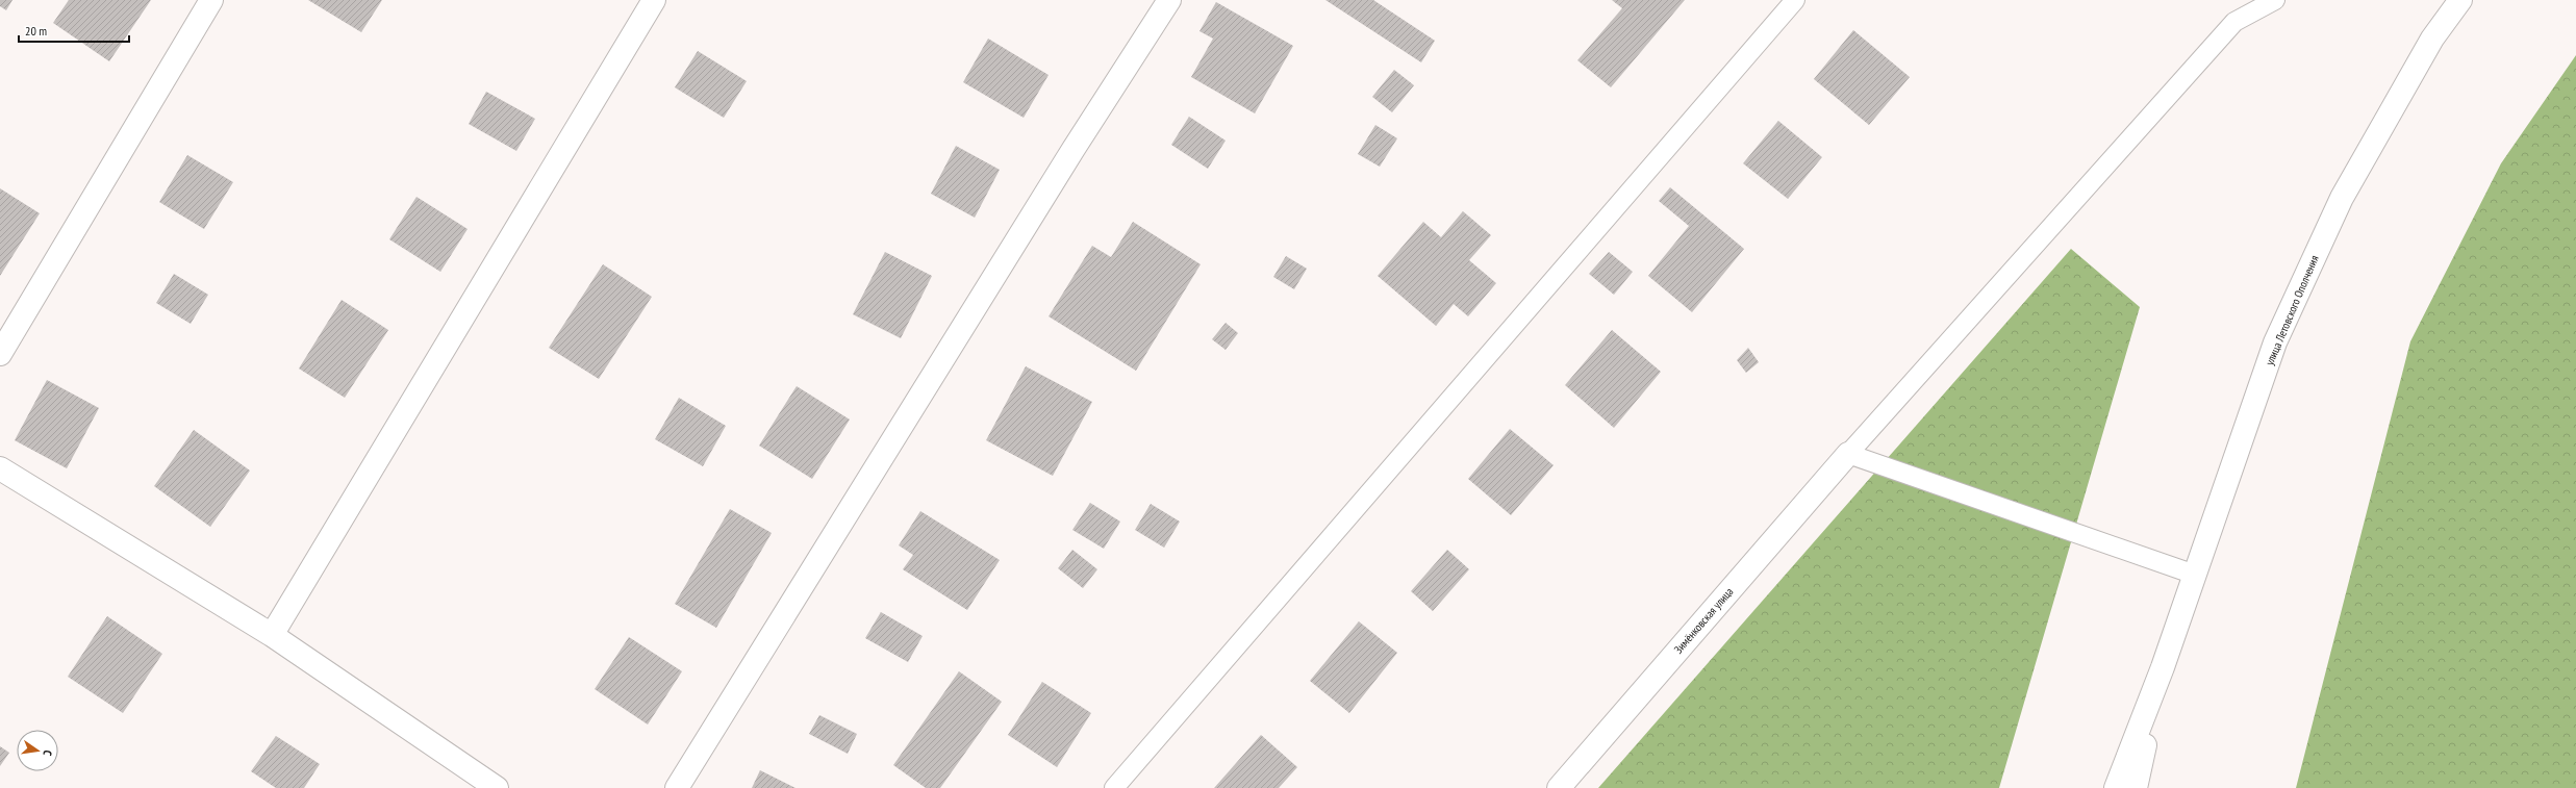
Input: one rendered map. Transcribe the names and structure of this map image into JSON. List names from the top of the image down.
{
  "streets": {
    "street": ["улица Летовского Ополчения", "Зимёнковская улица"]
  },
  "scale_bar": "20 m",
  "north": "right"
}
